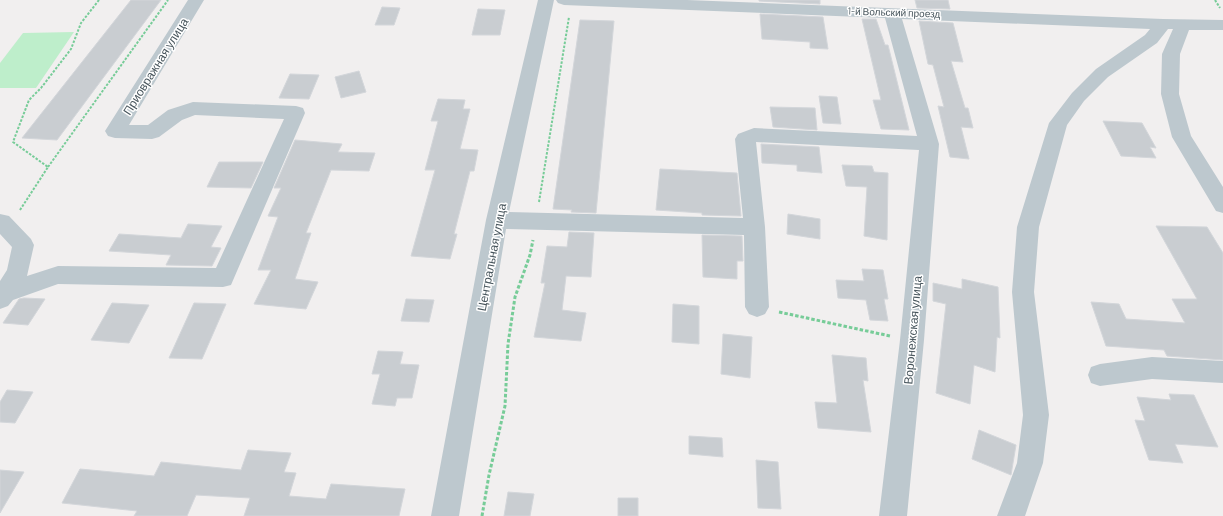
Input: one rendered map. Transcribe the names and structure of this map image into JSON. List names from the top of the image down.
{
  "streets": {
    "street": [
      "1-й Вольский проезд",
      "Приовражная улица",
      "Центральная улица",
      "Воронежская улица"
    ]
  },
  "crossings": [
    ["1-й Вольский проезд", "Воронежская улица"]
  ]
}
